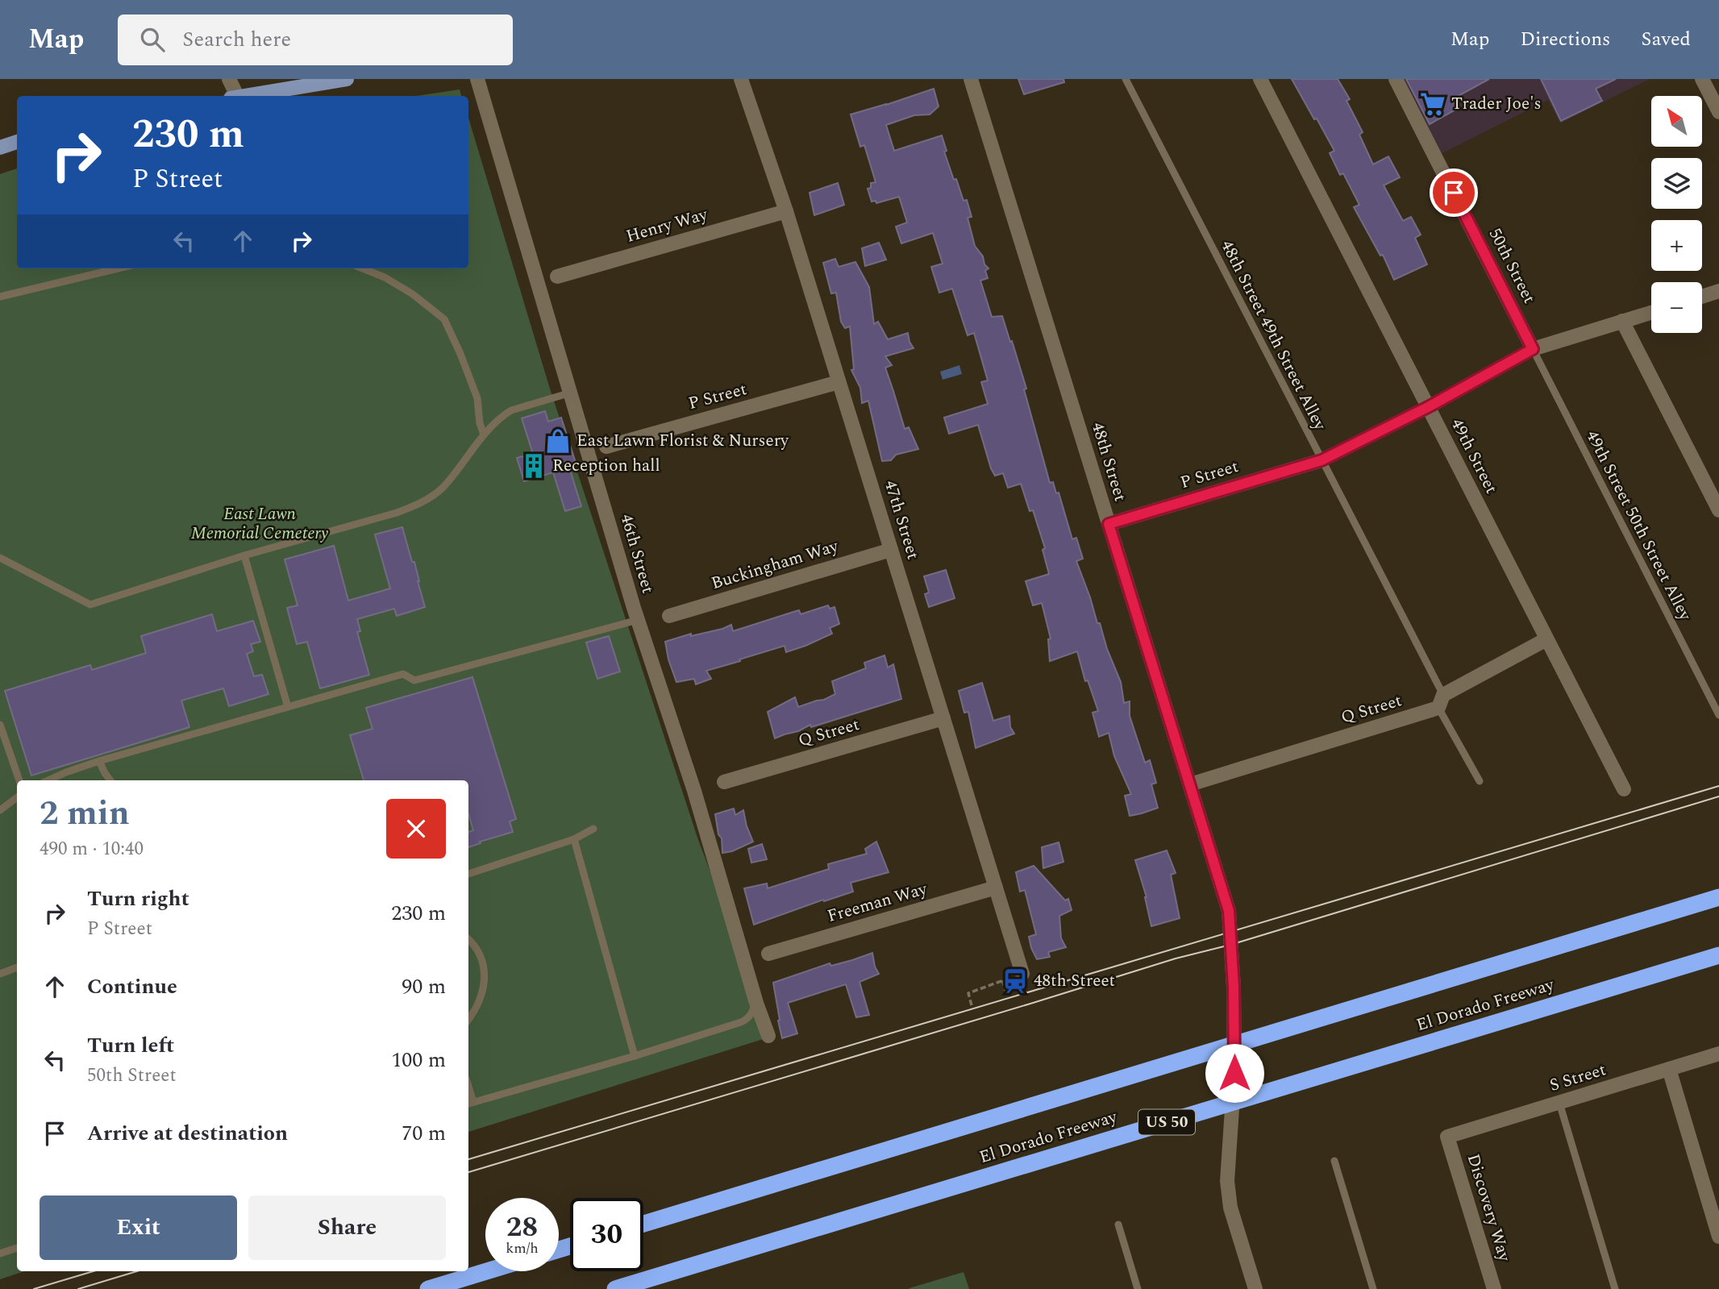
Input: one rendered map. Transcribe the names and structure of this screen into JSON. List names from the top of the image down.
{
  "streets": {
    "highway": ["El Dorado Freeway", "US 50"],
    "street": [
      "Henry Way",
      "50th Street",
      "P Street",
      "49th Street",
      "48th Street",
      "47th Street",
      "46th Street",
      "Buckingham Way",
      "Q Street",
      "Freeman Way",
      "S Street",
      "Discovery Way"
    ],
    "lane": ["48th Street 49th Street Alley", "49th Street 50th Street Alley"]
  },
  "crossings": [
    ["Henry Way", "47th Street"],
    ["50th Street", "49th Street 50th Street Alley"],
    ["48th Street 49th Street Alley", "P Street"],
    ["48th Street 49th Street Alley", "Q Street"],
    ["P Street", "48th Street"],
    ["P Street", "47th Street"],
    ["49th Street", "Q Street"],
    ["48th Street", "Q Street"],
    ["47th Street", "Buckingham Way"],
    ["47th Street", "Q Street"],
    ["47th Street", "Freeman Way"],
    ["S Street", "Discovery Way"]
  ],
  "parks": ["East Lawn Memorial Cemetery"],
  "places": {
    "supermarket": ["Trader Joe's"],
    "shop": ["East Lawn Florist & Nursery"],
    "building": ["Reception hall"],
    "station": ["48th Street"]
  },
  "north": "top left",
  "page": {
    "header": "Map",
    "search": "Search here",
    "nav": ["Map", "Directions", "Saved"],
    "map_buttons": ["+", "−"],
    "turn": ["230 m", "P Street"],
    "heading": ["2 min", "490 m · 10:40"],
    "list": [
      {
        "name": "Turn right",
        "note": "P Street",
        "value": "230 m"
      },
      {
        "name": "Continue",
        "value": "90 m"
      },
      {
        "name": "Turn left",
        "note": "50th Street",
        "value": "100 m"
      },
      {
        "name": "Arrive at destination",
        "value": "70 m"
      }
    ],
    "buttons": ["Exit", "Share"],
    "speed": "28 km/h",
    "limit": "30"
  }
}
